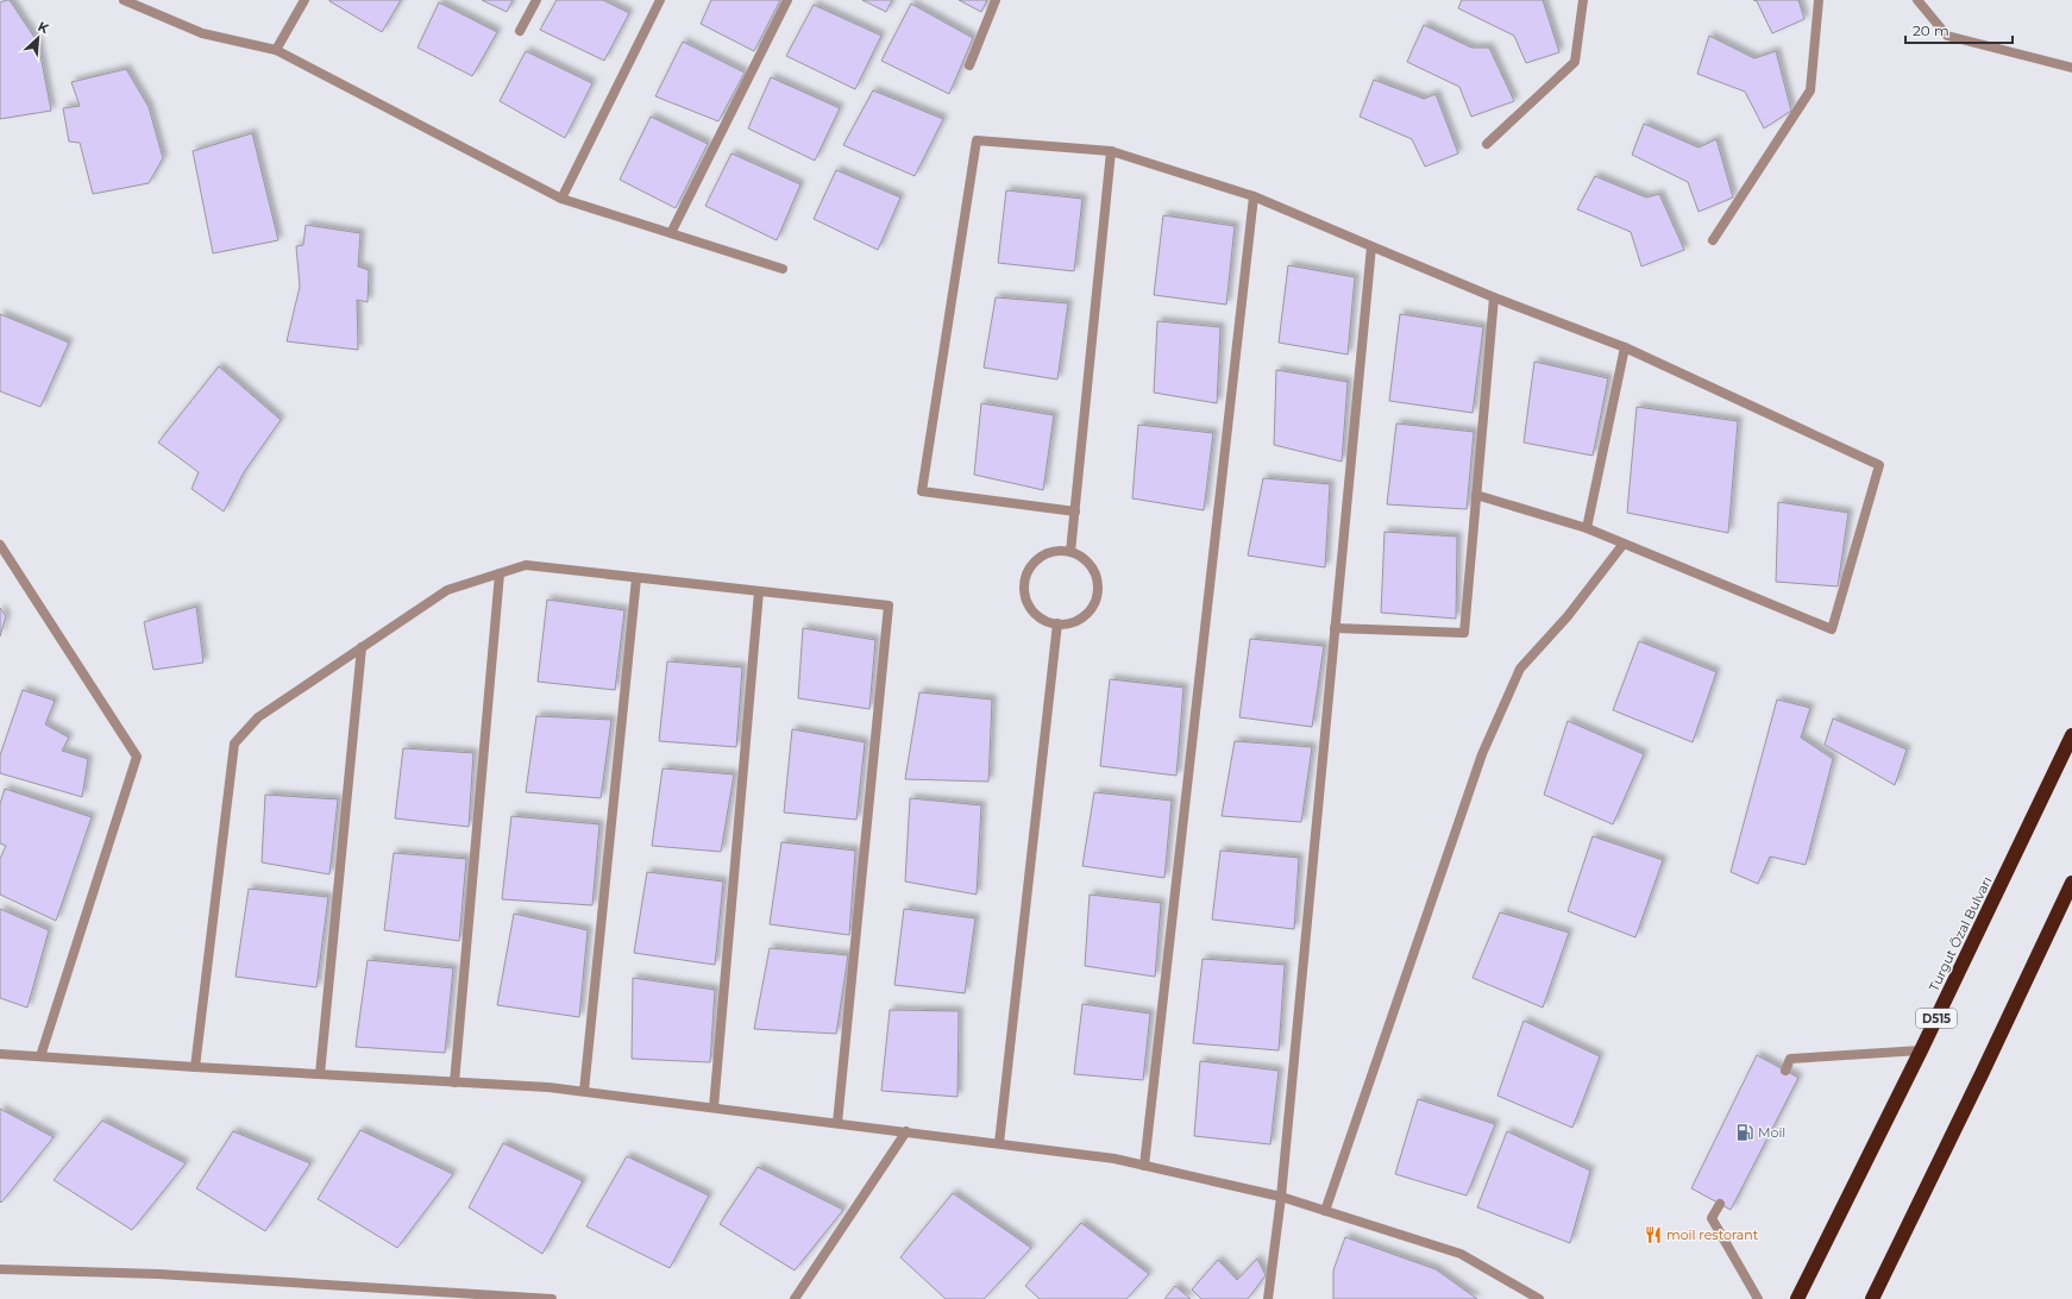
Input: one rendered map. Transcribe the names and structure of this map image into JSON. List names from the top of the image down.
{
  "streets": {
    "highway": ["Turgut Özal Bulvarı", "D515"]
  },
  "places": {
    "fuel station": ["Moil"],
    "restaurant": ["moil restorant"]
  },
  "scale_bar": "20 m",
  "north": "top right"
}
